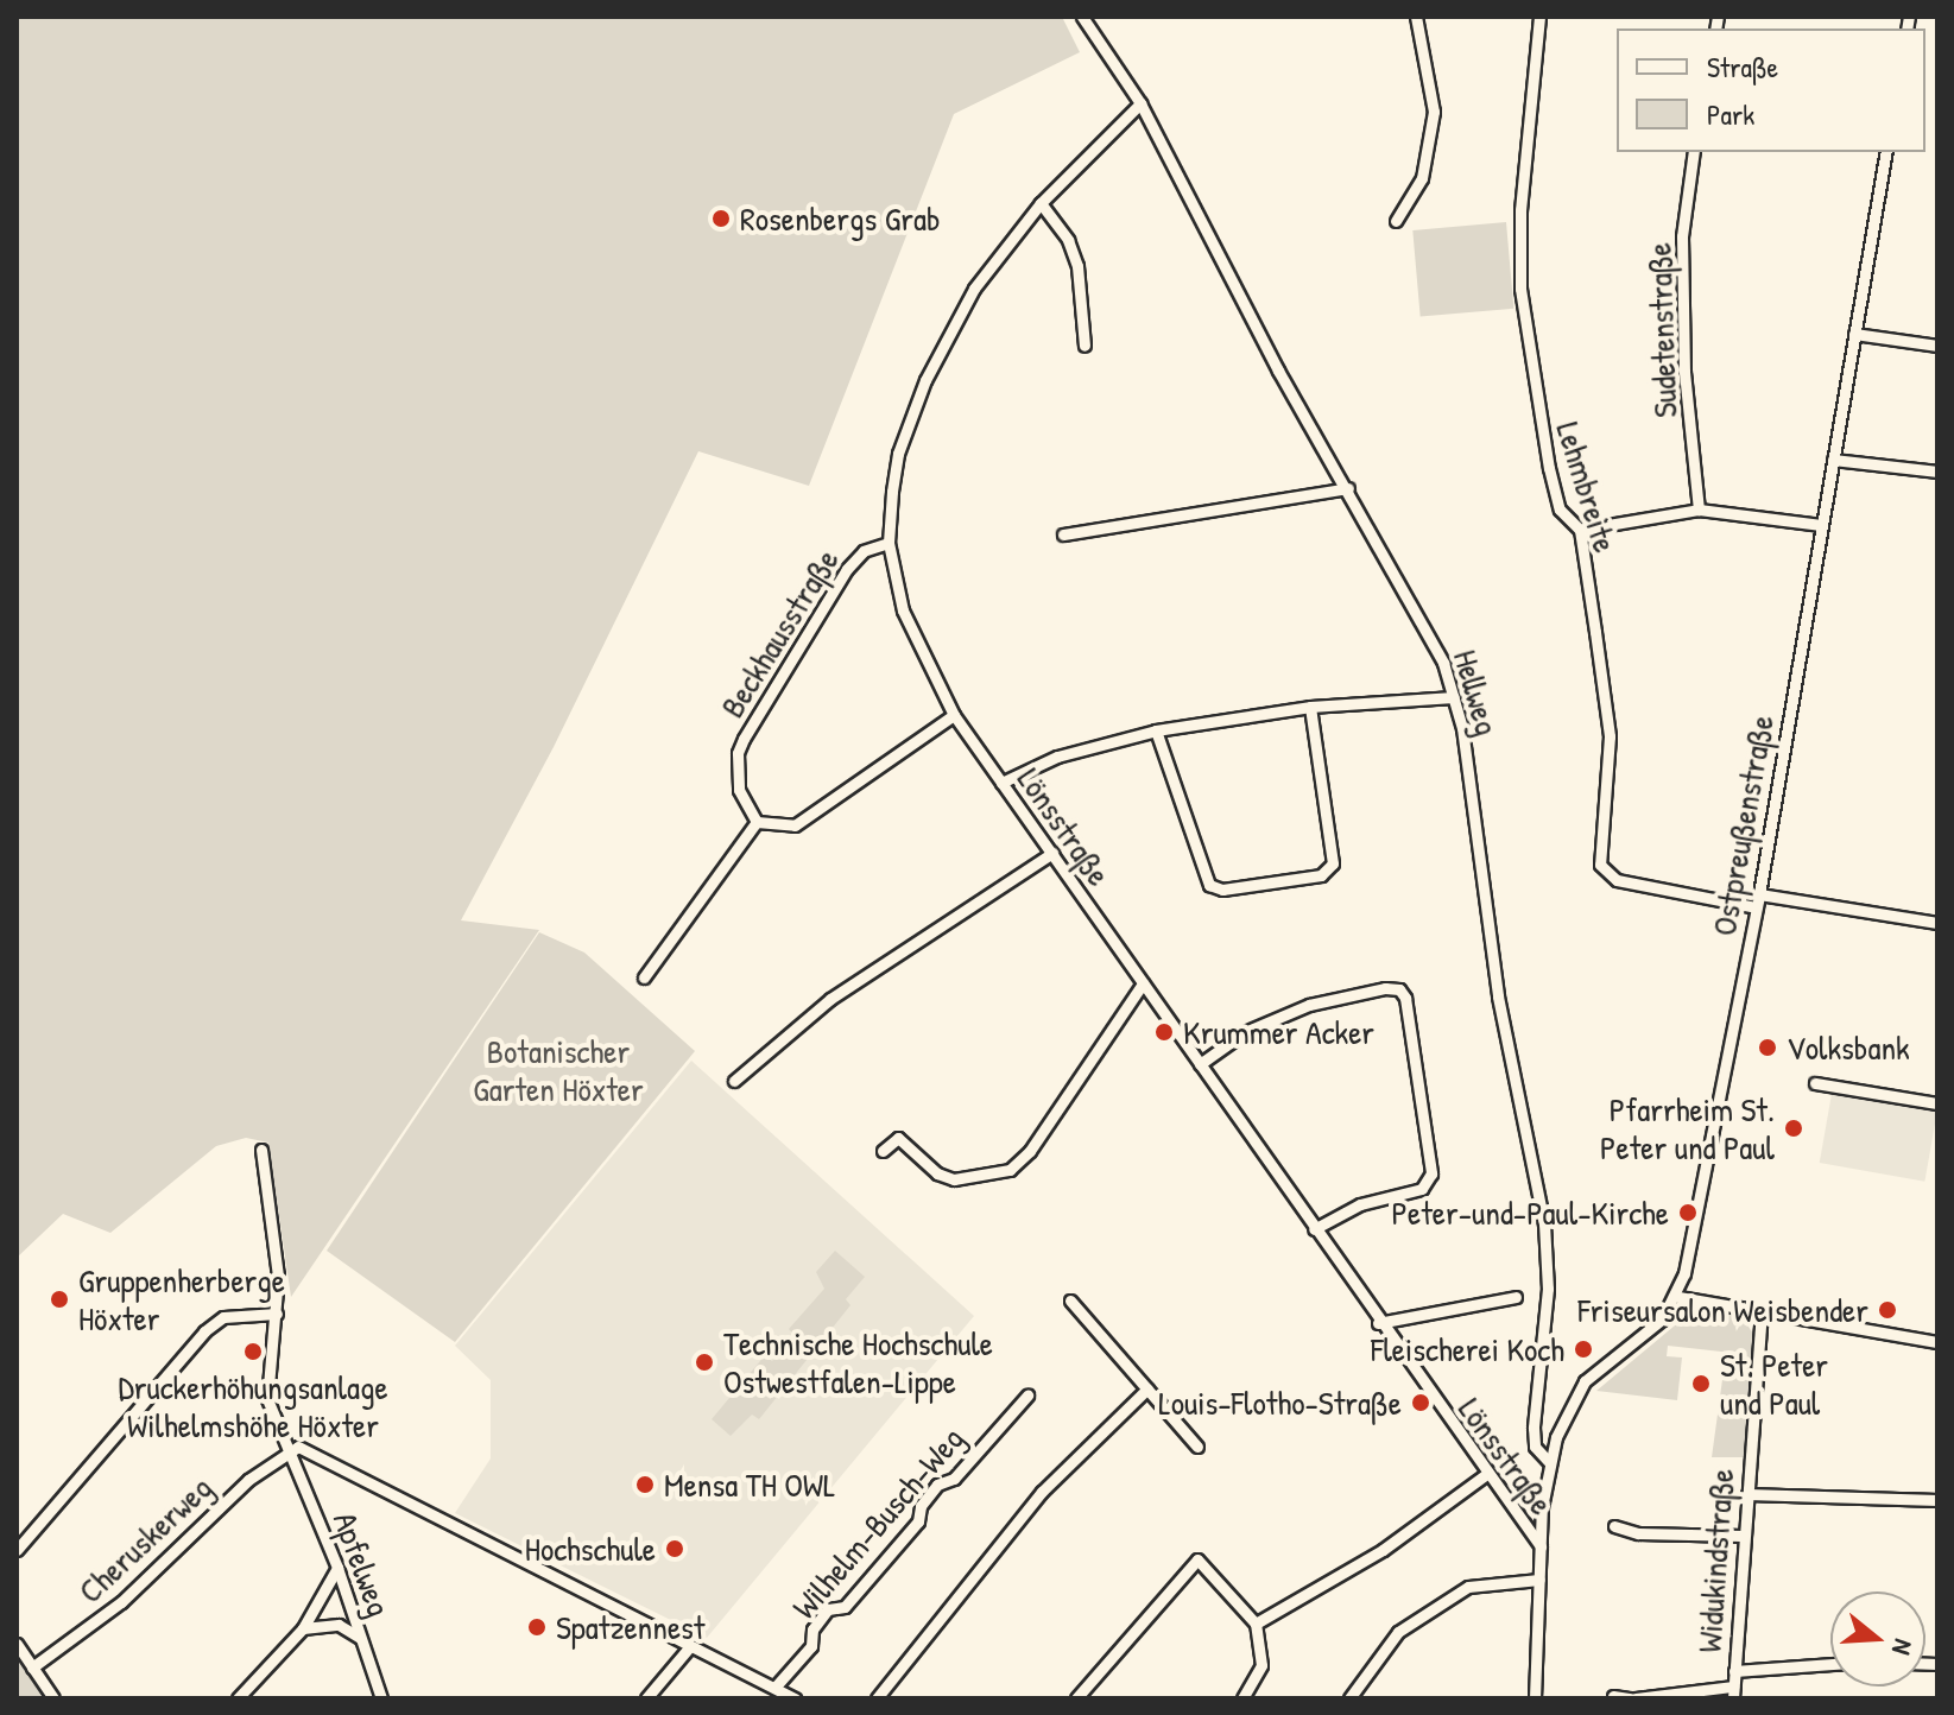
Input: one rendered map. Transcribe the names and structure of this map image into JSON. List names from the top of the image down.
{
  "streets": {
    "street": [
      "Sudetenstraße",
      "Lehmbreite",
      "Beckhausstraße",
      "Hellweg",
      "Ostpreußenstraße",
      "Lönsstraße",
      "Wilhelm-Busch-Weg",
      "Cheruskerweg",
      "Widukindstraße",
      "Apfelweg"
    ]
  },
  "crossings": [
    ["Lehmbreite", "Ostpreußenstraße"],
    ["Beckhausstraße", "Lönsstraße"],
    ["Hellweg", "Lönsstraße"],
    ["Cheruskerweg", "Apfelweg"]
  ],
  "parks": ["Botanischer Garten Höxter"],
  "places": [
    "Rosenbergs Grab",
    "Krummer Acker",
    "Volksbank",
    "Pfarrheim St. Peter und Paul",
    "Peter-und-Paul-Kirche",
    "Gruppenherberge Höxter",
    "Friseursalon Weisbender",
    "Fleischerei Koch",
    "Druckerhöhungsanlage Wilhelmshöhe Höxter",
    "Technische Hochschule Ostwestfalen-Lippe",
    "St. Peter und Paul",
    "Louis-Flotho-Straße",
    "Mensa TH OWL",
    "Hochschule",
    "Spatzennest"
  ],
  "legend": ["Straße", "Park"],
  "north": "right"
}
